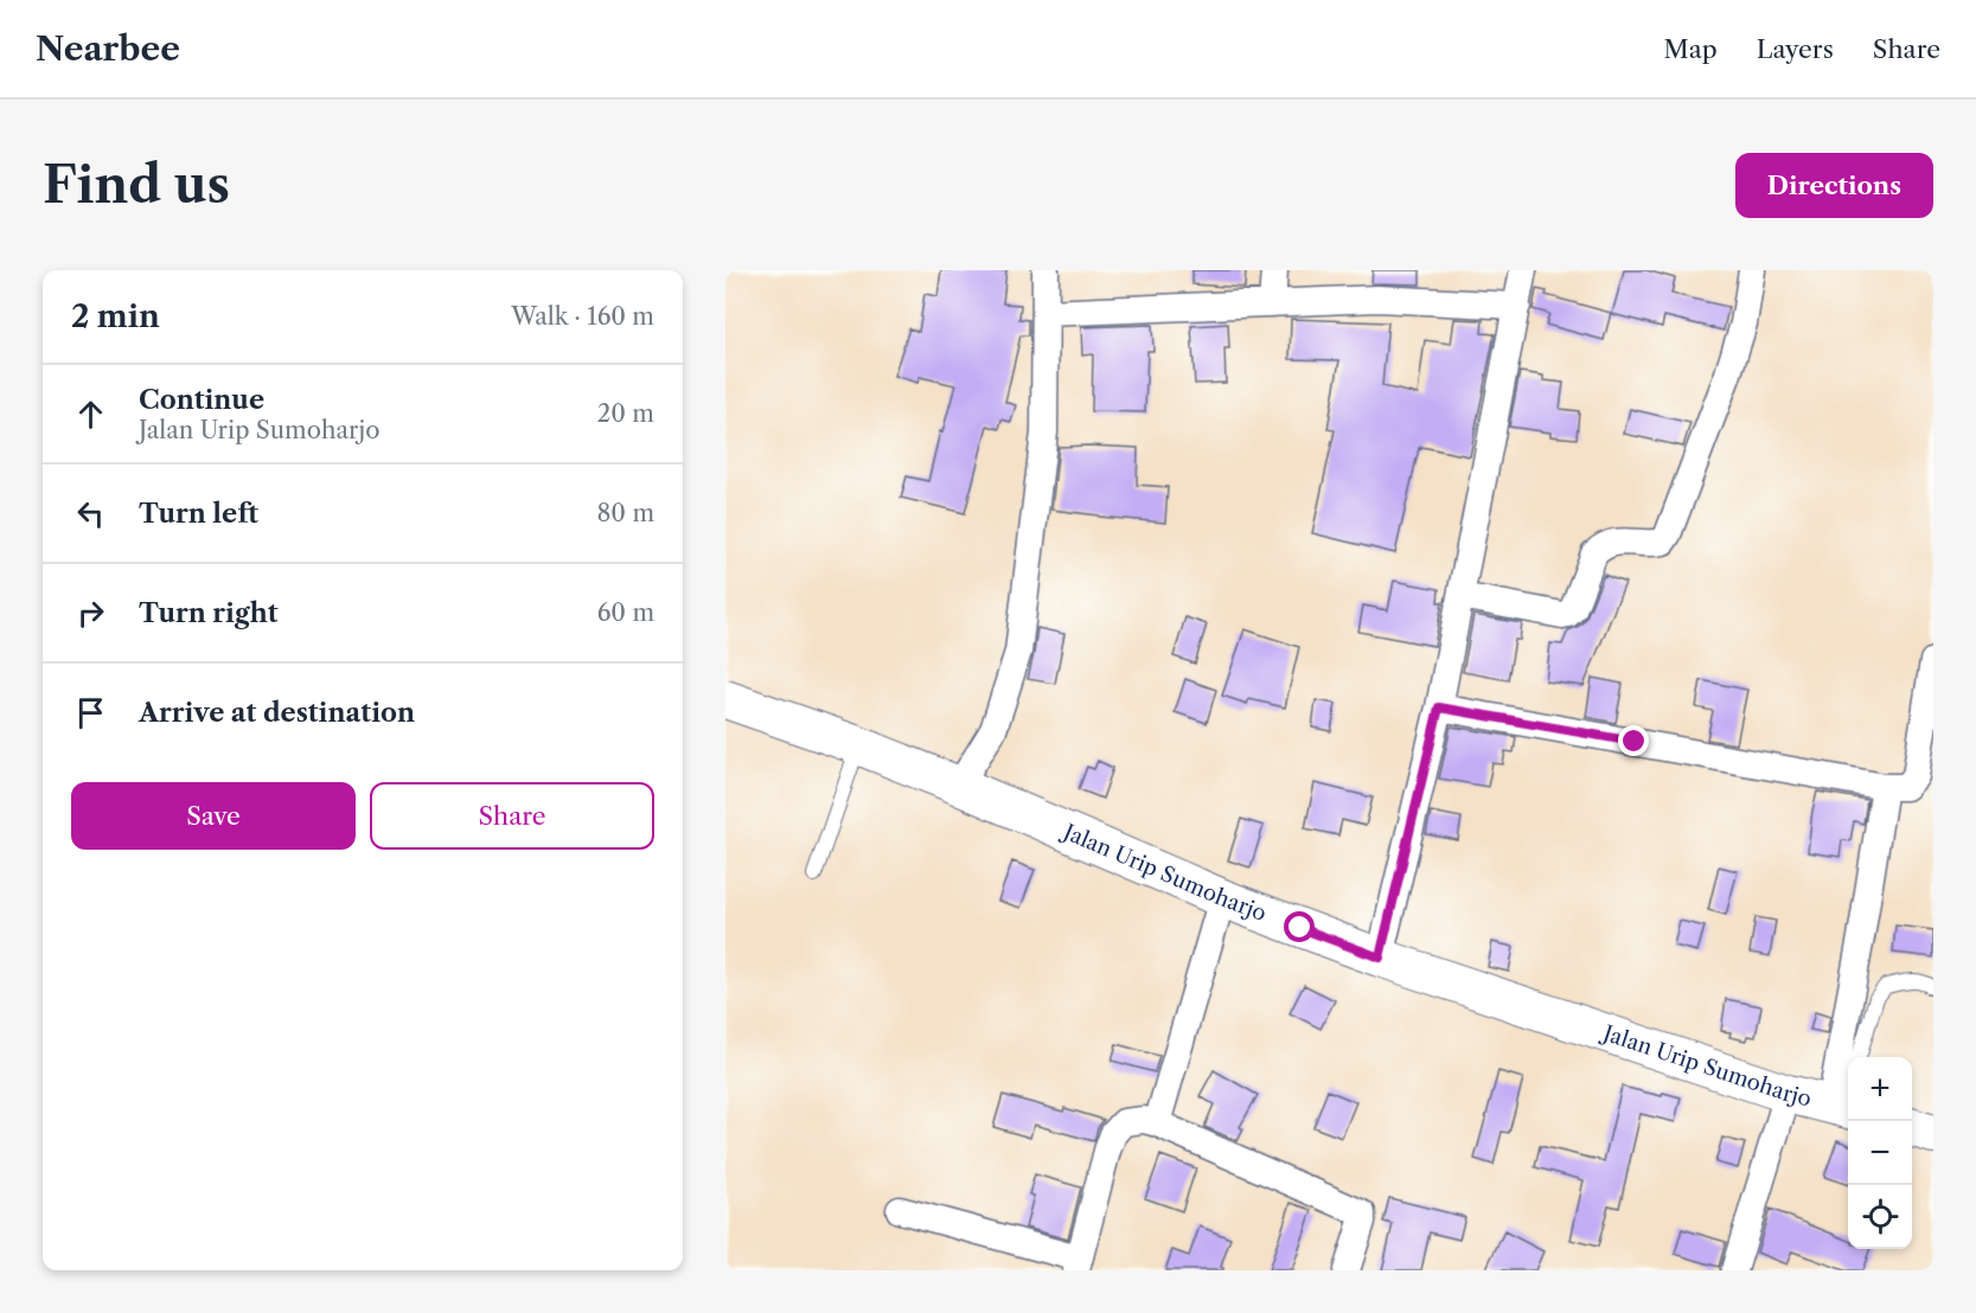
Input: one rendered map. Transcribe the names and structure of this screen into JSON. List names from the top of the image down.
{
  "streets": {
    "main road": ["Jalan Urip Sumoharjo"]
  },
  "page": {
    "header": "Nearbee",
    "nav": ["Map", "Layers", "Share"],
    "buttons": [
      "Directions",
      ["Save", "Share"]
    ],
    "title": "Find us",
    "heading": ["2 min", "Walk · 160 m"],
    "list": [
      ["Continue", "Jalan Urip Sumoharjo", "20 m"],
      ["Turn left", "80 m"],
      ["Turn right", "60 m"],
      "Arrive at destination"
    ],
    "map_buttons": ["+", "−"]
  }
}
